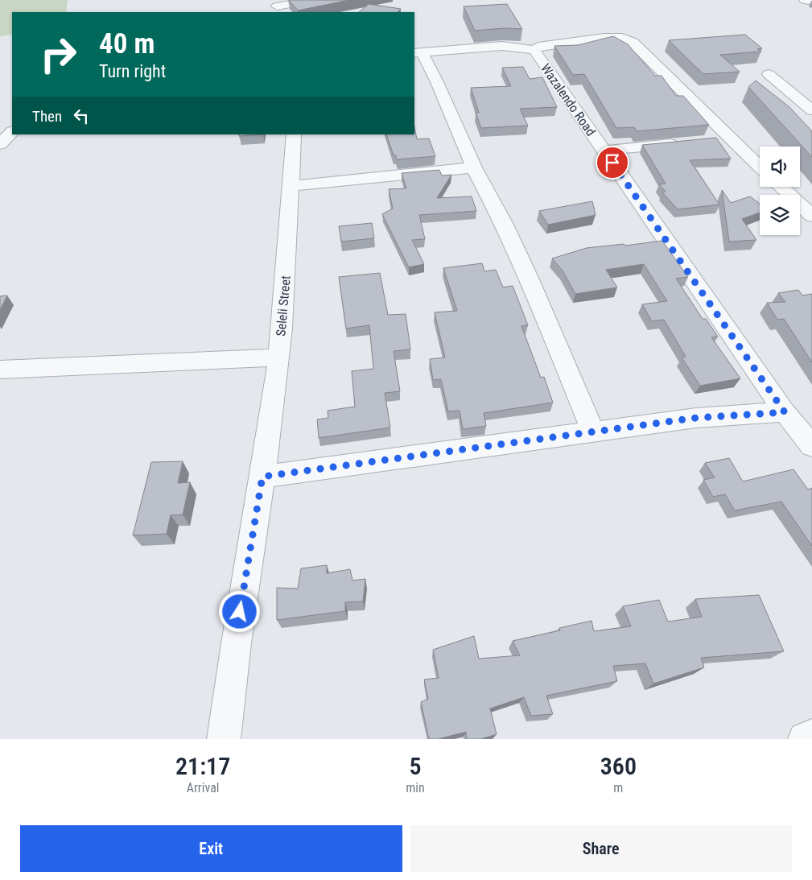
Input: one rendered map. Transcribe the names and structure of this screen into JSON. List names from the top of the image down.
{
  "streets": {
    "street": ["Wazalendo Road", "Seleli Street"]
  },
  "page": {
    "turn": ["40 m", "Turn right"],
    "then": "Then",
    "eta": [
      "21:17",
      "Arrival",
      "5",
      "min",
      "360",
      "m"
    ],
    "buttons": ["Exit", "Share"]
  }
}
